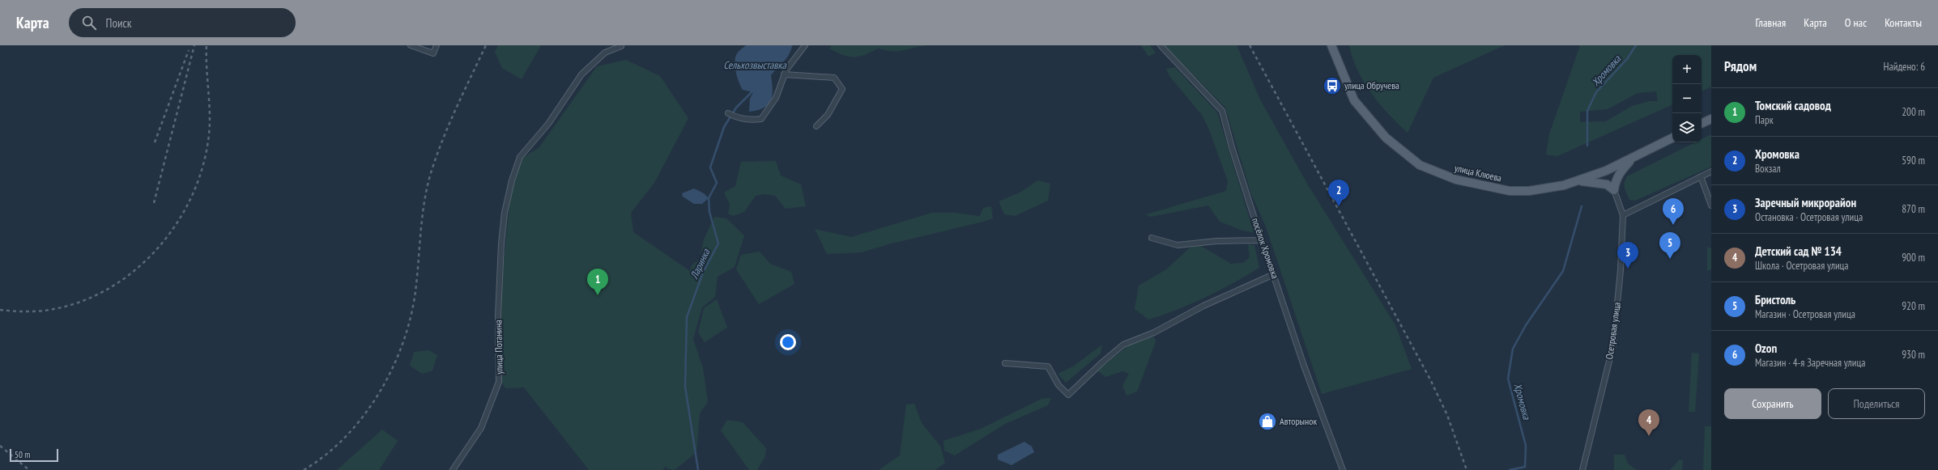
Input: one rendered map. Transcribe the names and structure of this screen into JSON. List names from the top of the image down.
{
  "streets": {
    "main road": ["улица Клюева"],
    "street": ["посёлок Хромовка", "Осетровая улица", "улица Потанина"]
  },
  "water": ["Сельхозвыставка", "Хромовка", "Ларинка"],
  "places": {
    "bus stop": ["улица Обручева"],
    "shop": ["Авторынок"]
  },
  "scale_bar": "50 m",
  "page": {
    "header": "Карта",
    "search": "Поиск",
    "nav": [
      "Главная",
      "Карта",
      "О нас",
      "Контакты"
    ],
    "heading": ["Рядом", "Найдено: 6"],
    "map_buttons": ["+", "−"],
    "list": [
      {
        "mark": "1",
        "name": "Томский садовод",
        "note": "Парк",
        "value": "200 m"
      },
      {
        "mark": "2",
        "name": "Хромовка",
        "note": "Вокзал",
        "value": "590 m"
      },
      {
        "mark": "3",
        "name": "Заречный микрорайон",
        "note": "Остановка · Осетровая улица",
        "value": "870 m"
      },
      {
        "mark": "4",
        "name": "Детский сад № 134",
        "note": "Школа · Осетровая улица",
        "value": "900 m"
      },
      {
        "mark": "5",
        "name": "Бристоль",
        "note": "Магазин · Осетровая улица",
        "value": "920 m"
      },
      {
        "mark": "6",
        "name": "Ozon",
        "note": "Магазин · 4-я Заречная улица",
        "value": "930 m"
      }
    ],
    "pins": [
      "2",
      "6",
      "5",
      "3",
      "1",
      "4"
    ],
    "buttons": ["Сохранить", "Поделиться"],
    "scale": "50 m"
  }
}
